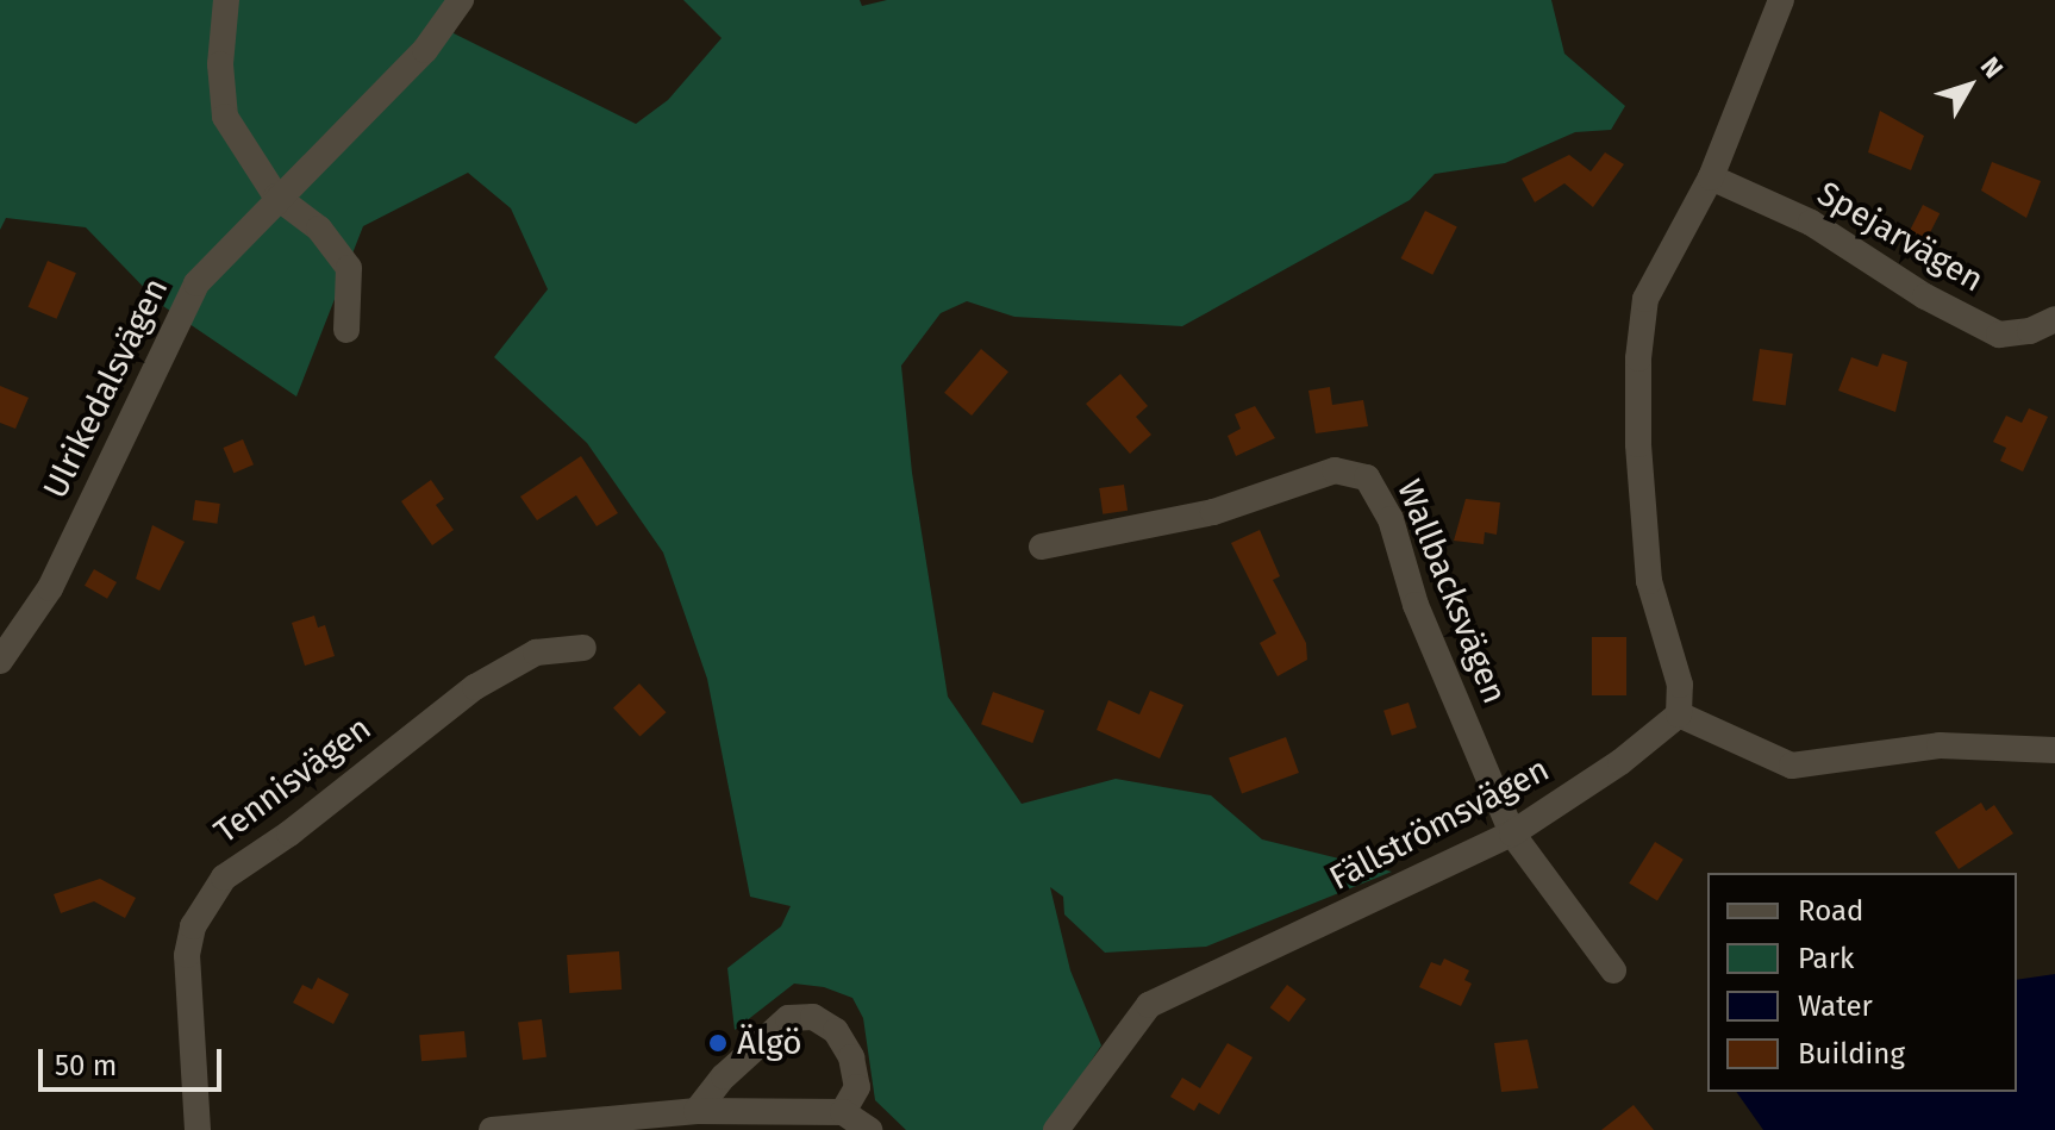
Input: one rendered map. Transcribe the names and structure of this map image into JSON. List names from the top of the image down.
{
  "streets": {
    "street": [
      "Spejarvägen",
      "Ulrikedalsvägen",
      "Wallbacksvägen",
      "Tennisvägen",
      "Fällströmsvägen"
    ]
  },
  "crossings": [
    ["Wallbacksvägen", "Fällströmsvägen"]
  ],
  "places": ["Älgö"],
  "legend": [
    "Road",
    "Park",
    "Water",
    "Building"
  ],
  "scale_bar": "50 m",
  "north": "top right"
}
